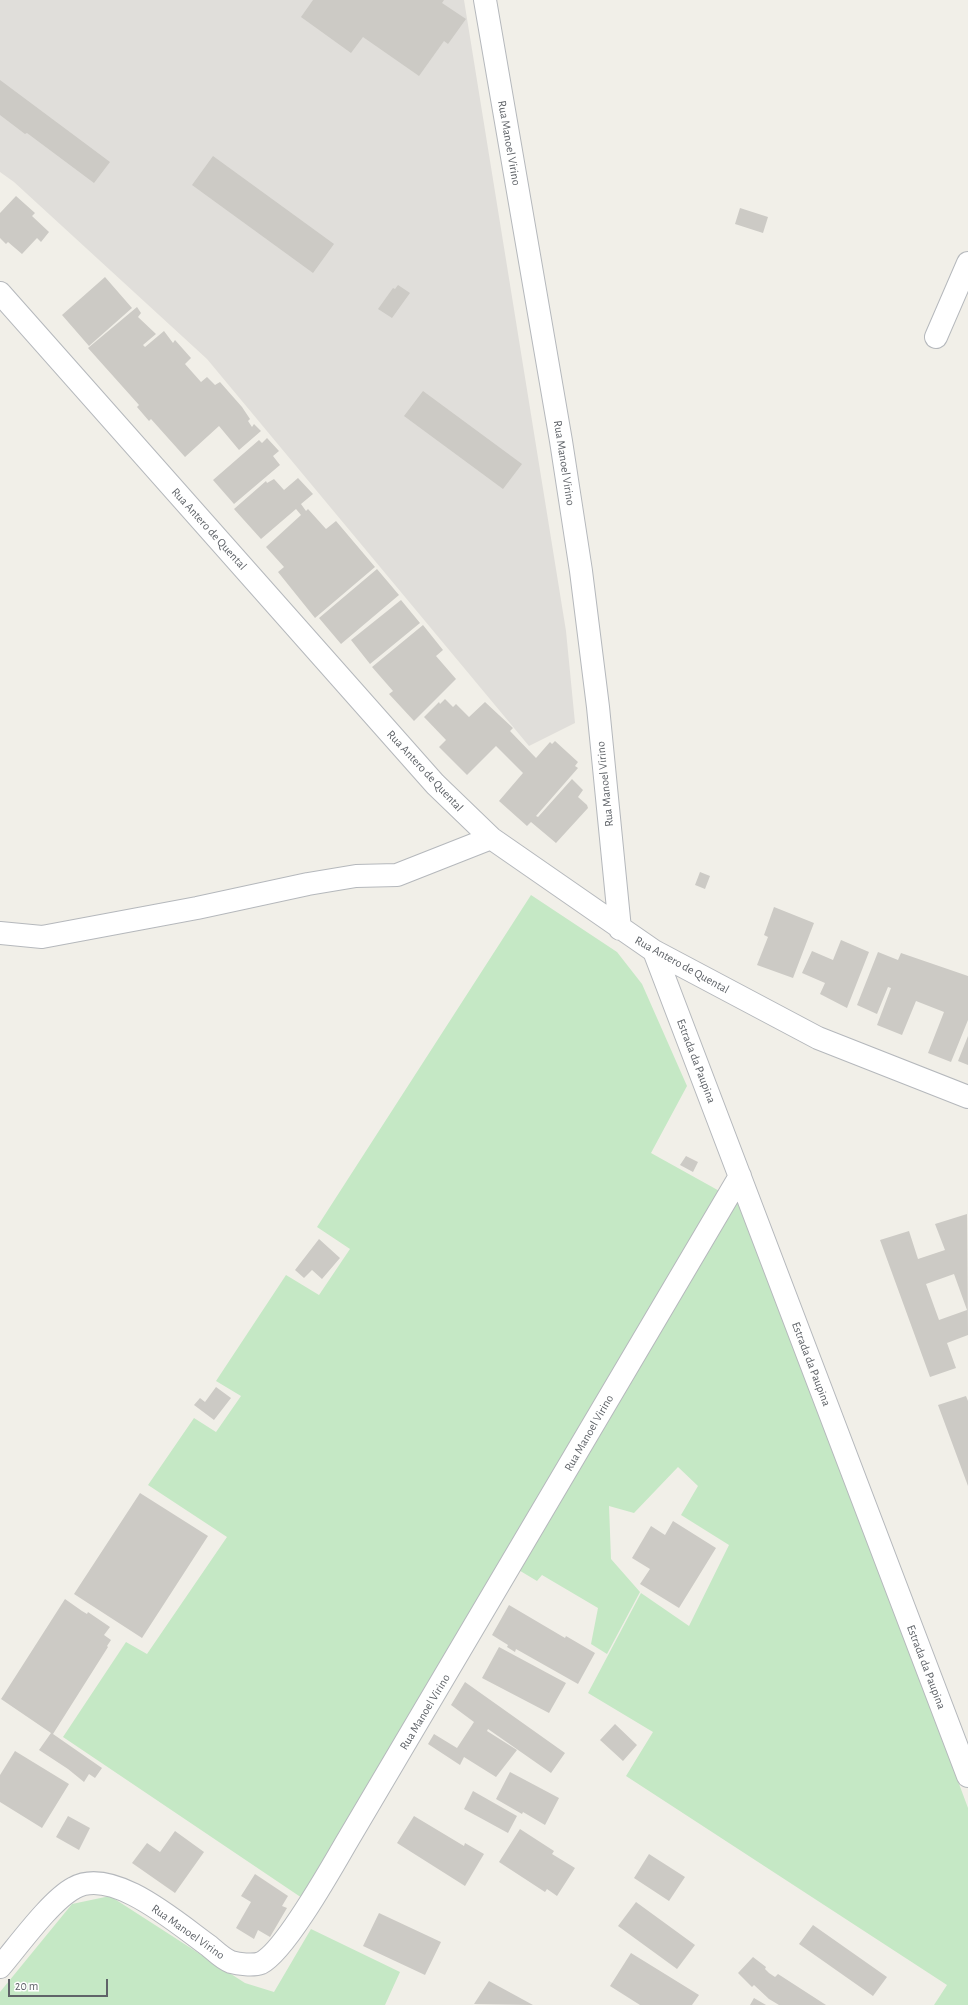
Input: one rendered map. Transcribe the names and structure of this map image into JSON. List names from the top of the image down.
{
  "streets": {
    "street": ["Rua Manoel Virino", "Rua Antero de Quental", "Estrada da Paupina"]
  },
  "crossings": [
    ["Rua Manoel Virino", "Rua Antero de Quental"],
    ["Rua Manoel Virino", "Estrada da Paupina"],
    ["Rua Antero de Quental", "Estrada da Paupina"]
  ],
  "scale_bar": "20 m"
}
